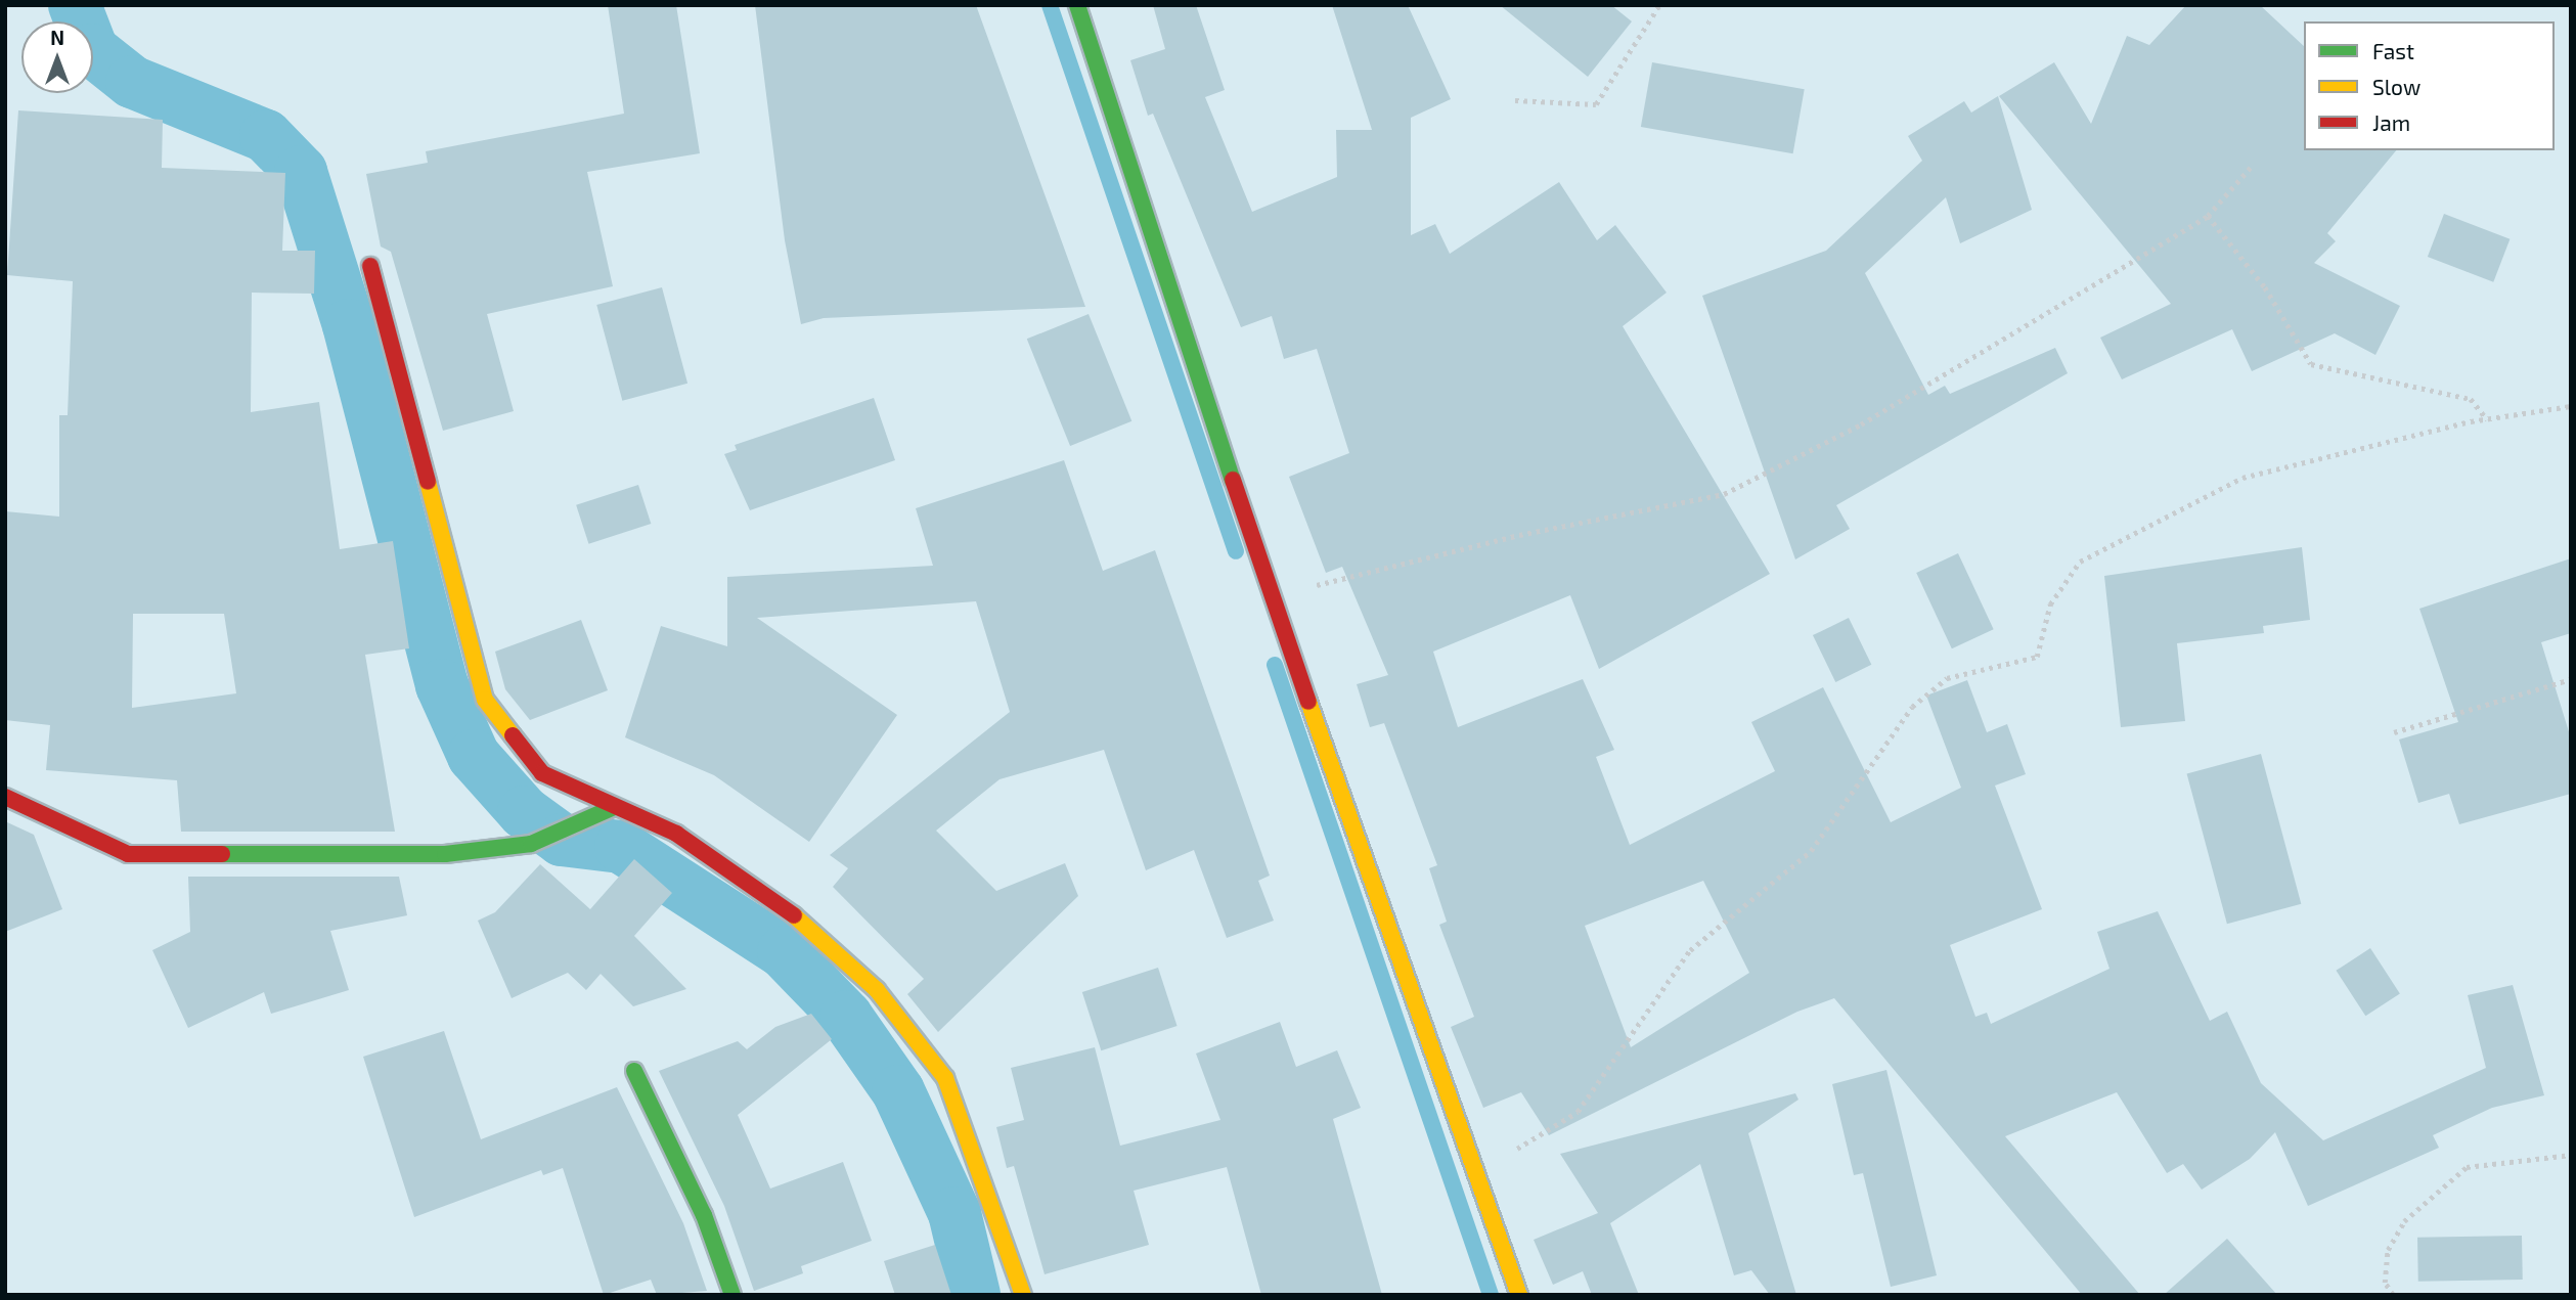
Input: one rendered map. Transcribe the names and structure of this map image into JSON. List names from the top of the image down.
{
  "legend": ["Fast", "Slow", "Jam"],
  "north": "top"
}
